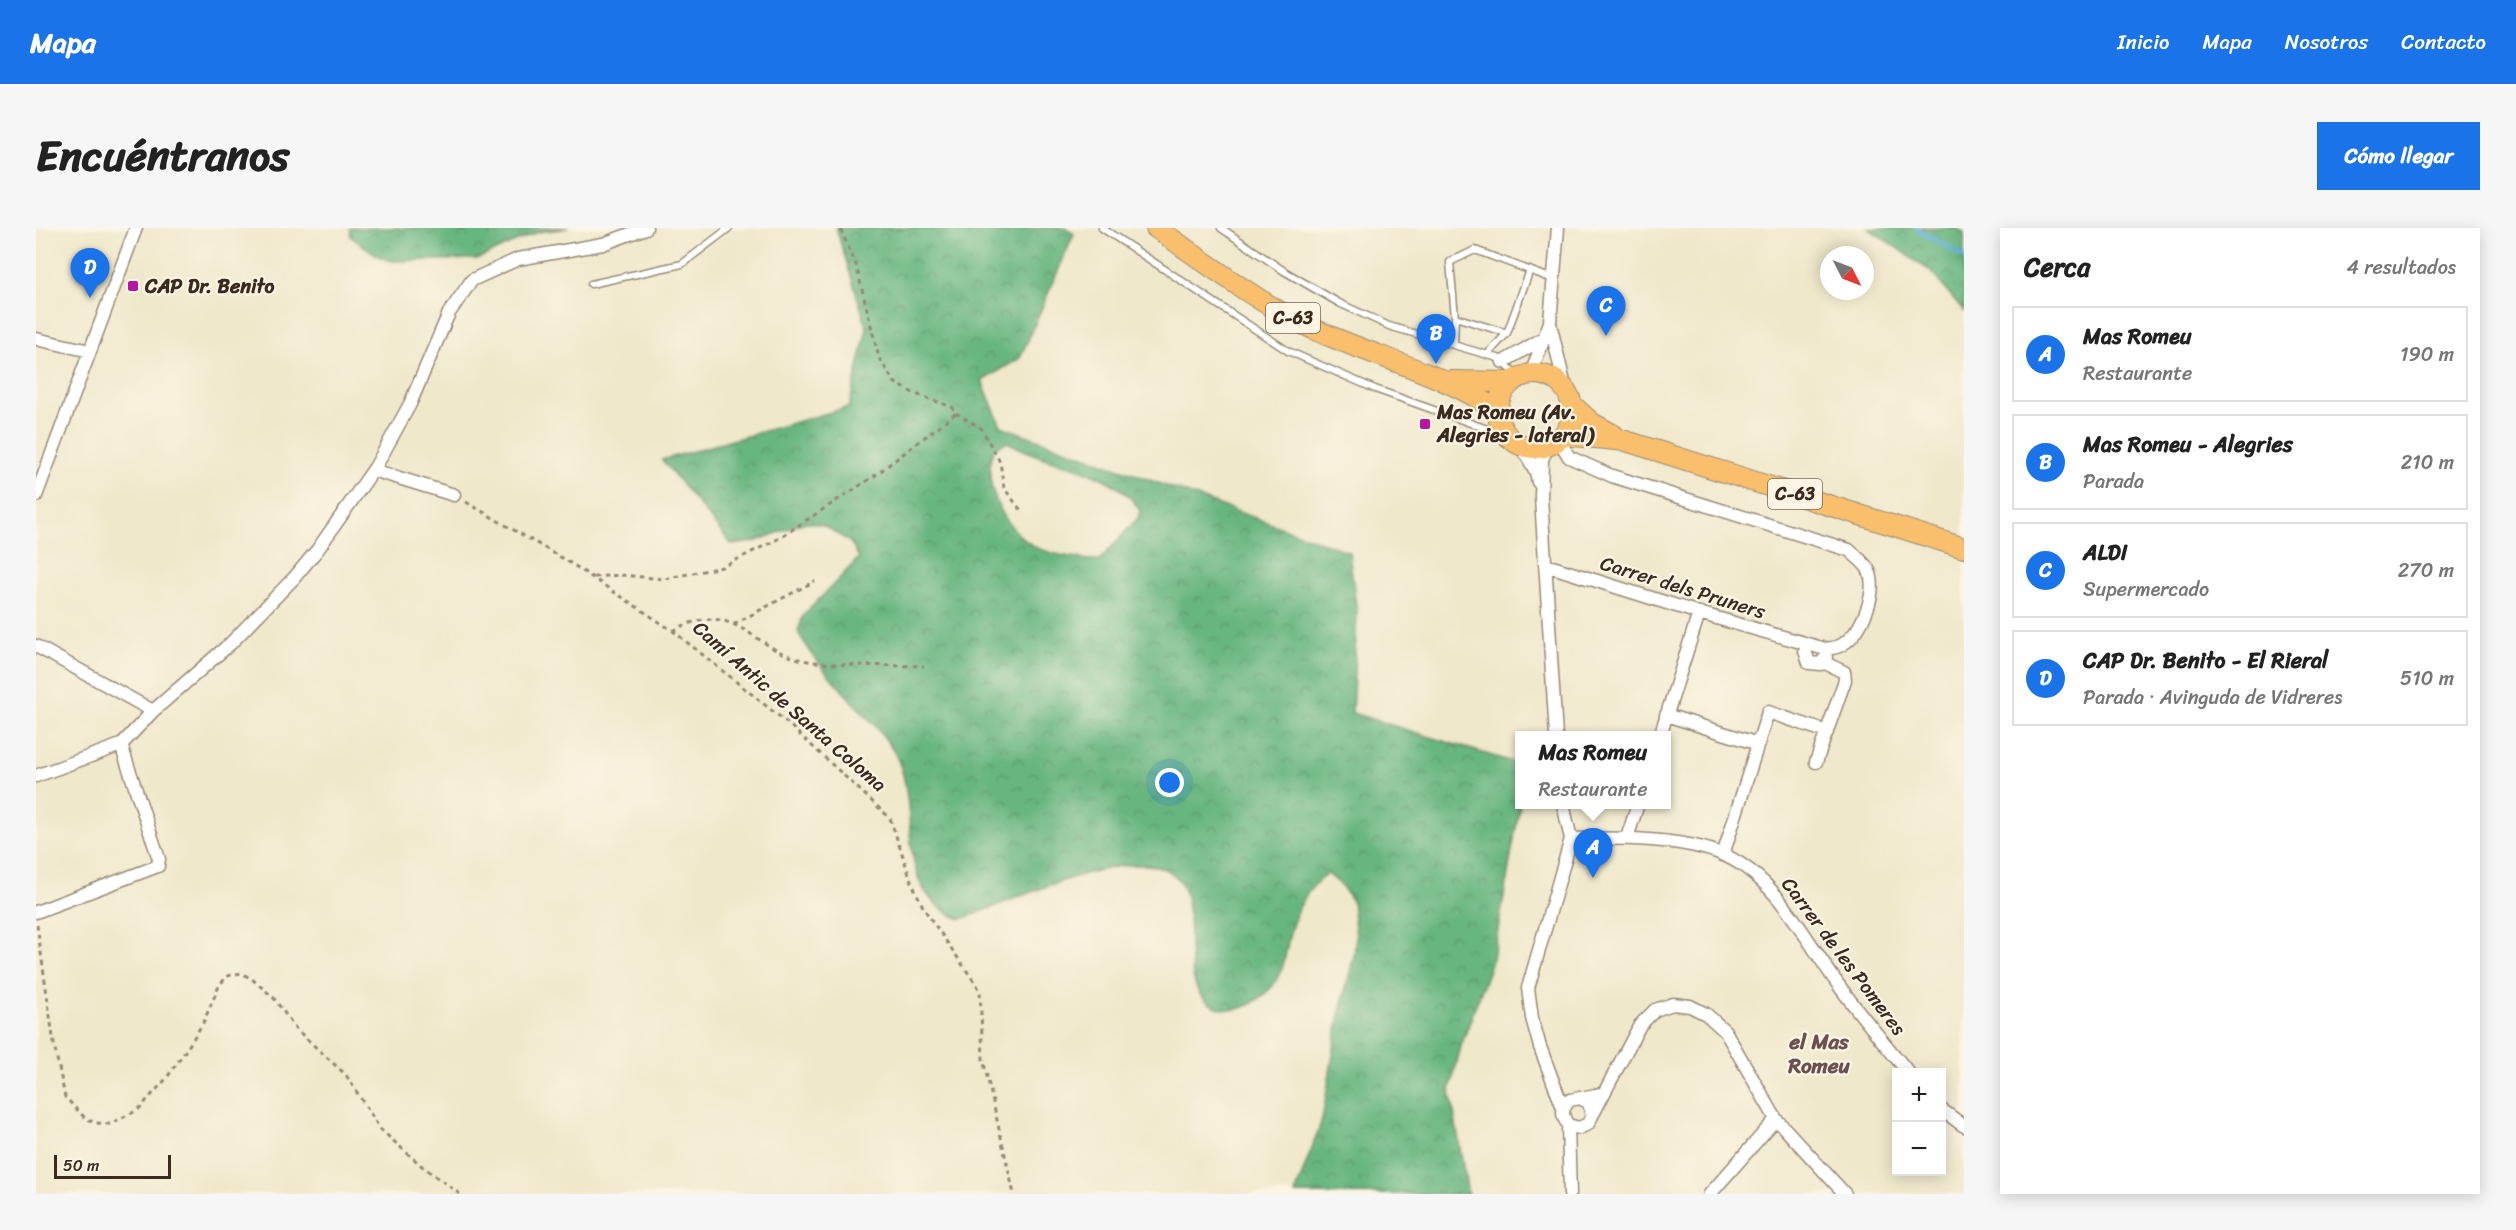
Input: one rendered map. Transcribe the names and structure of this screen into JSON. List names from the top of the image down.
{
  "streets": {
    "main road": ["C-63"],
    "street": ["Carrer dels Pruners", "Carrer de les Pomeres"],
    "path": ["Camí Antic de Santa Coloma"]
  },
  "districts": ["el Mas Romeu"],
  "places": {
    "transit": ["CAP Dr. Benito", "Mas Romeu (Av. Alegries - lateral)"]
  },
  "scale_bar": "50 m",
  "north": "bottom right",
  "page": {
    "header": "Mapa",
    "nav": [
      "Inicio",
      "Mapa",
      "Nosotros",
      "Contacto"
    ],
    "title": "Encuéntranos",
    "buttons": "Cómo llegar",
    "heading": ["Cerca", "4 resultados"],
    "pins": [
      "D",
      "C",
      "B",
      "A"
    ],
    "list": [
      {
        "mark": "A",
        "name": "Mas Romeu",
        "note": "Restaurante",
        "value": "190 m"
      },
      {
        "mark": "B",
        "name": "Mas Romeu - Alegries",
        "note": "Parada",
        "value": "210 m"
      },
      {
        "mark": "C",
        "name": "ALDI",
        "note": "Supermercado",
        "value": "270 m"
      },
      {
        "mark": "D",
        "name": "CAP Dr. Benito - El Rieral",
        "note": "Parada · Avinguda de Vidreres",
        "value": "510 m"
      }
    ],
    "popup": ["Mas Romeu", "Restaurante"],
    "map_buttons": ["+", "−"],
    "scale": "50 m"
  }
}
